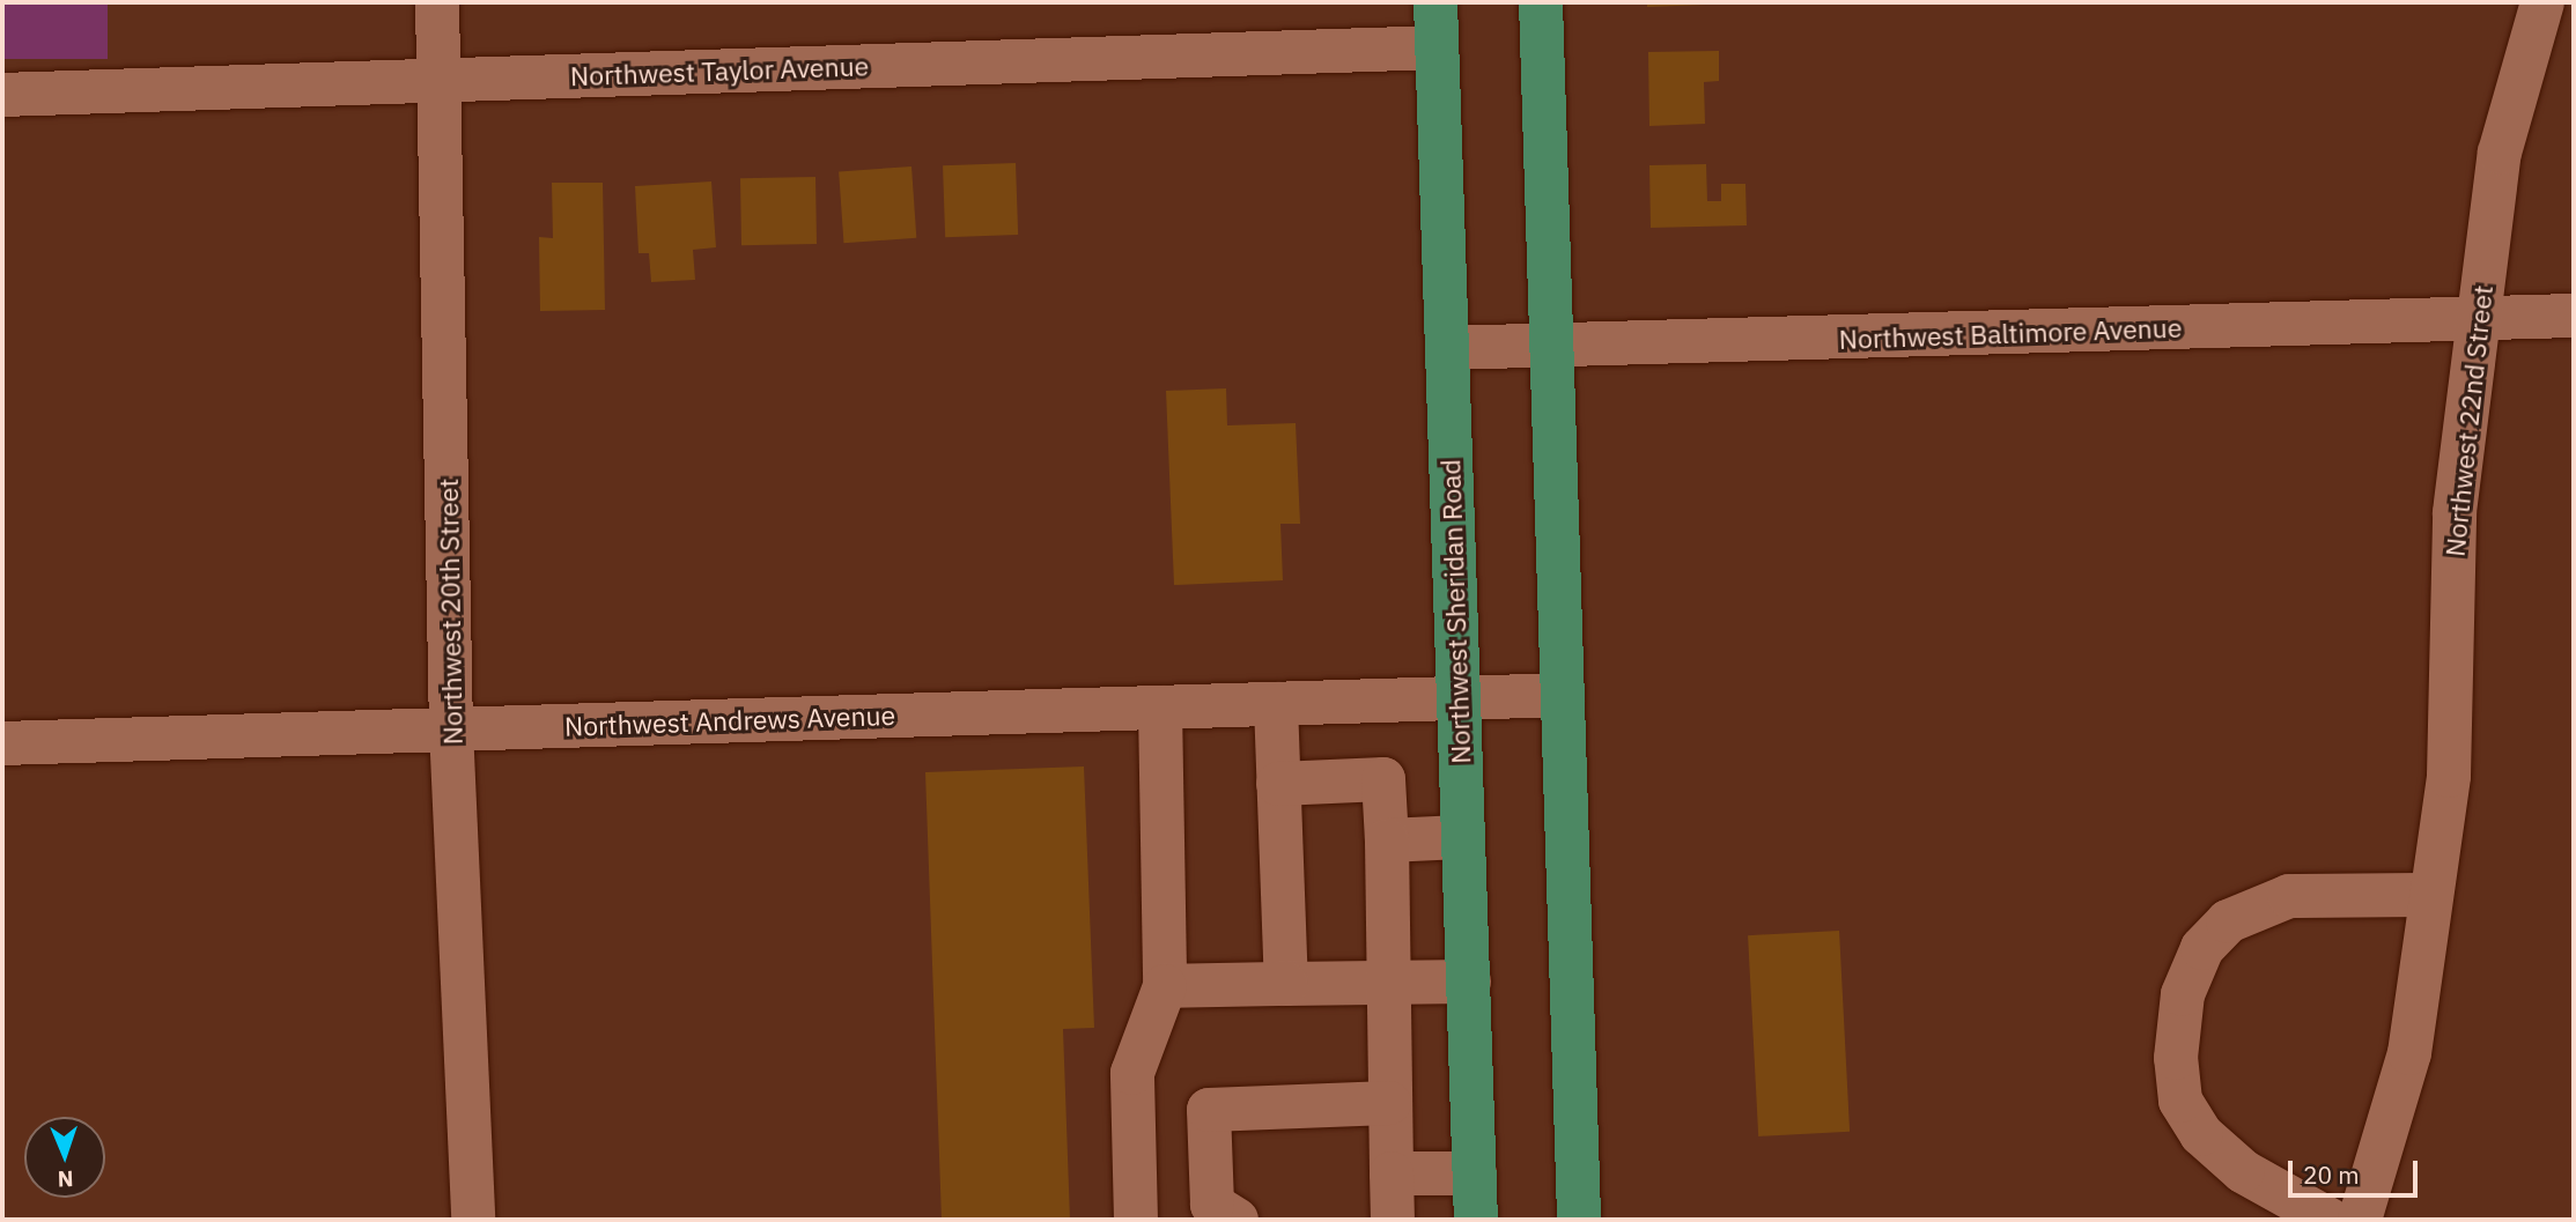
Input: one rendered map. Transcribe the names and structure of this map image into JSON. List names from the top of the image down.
{
  "streets": {
    "main road": ["Northwest Sheridan Road"],
    "street": [
      "Northwest Taylor Avenue",
      "Northwest Baltimore Avenue",
      "Northwest 22nd Street",
      "Northwest 20th Street",
      "Northwest Andrews Avenue"
    ]
  },
  "crossings": [
    ["Northwest Taylor Avenue", "Northwest 20th Street"],
    ["Northwest Taylor Avenue", "Northwest Sheridan Road"],
    ["Northwest Baltimore Avenue", "Northwest 22nd Street"],
    ["Northwest Baltimore Avenue", "Northwest Sheridan Road"],
    ["Northwest 20th Street", "Northwest Andrews Avenue"],
    ["Northwest Sheridan Road", "Northwest Andrews Avenue"]
  ],
  "scale_bar": "20 m",
  "north": "bottom"
}
